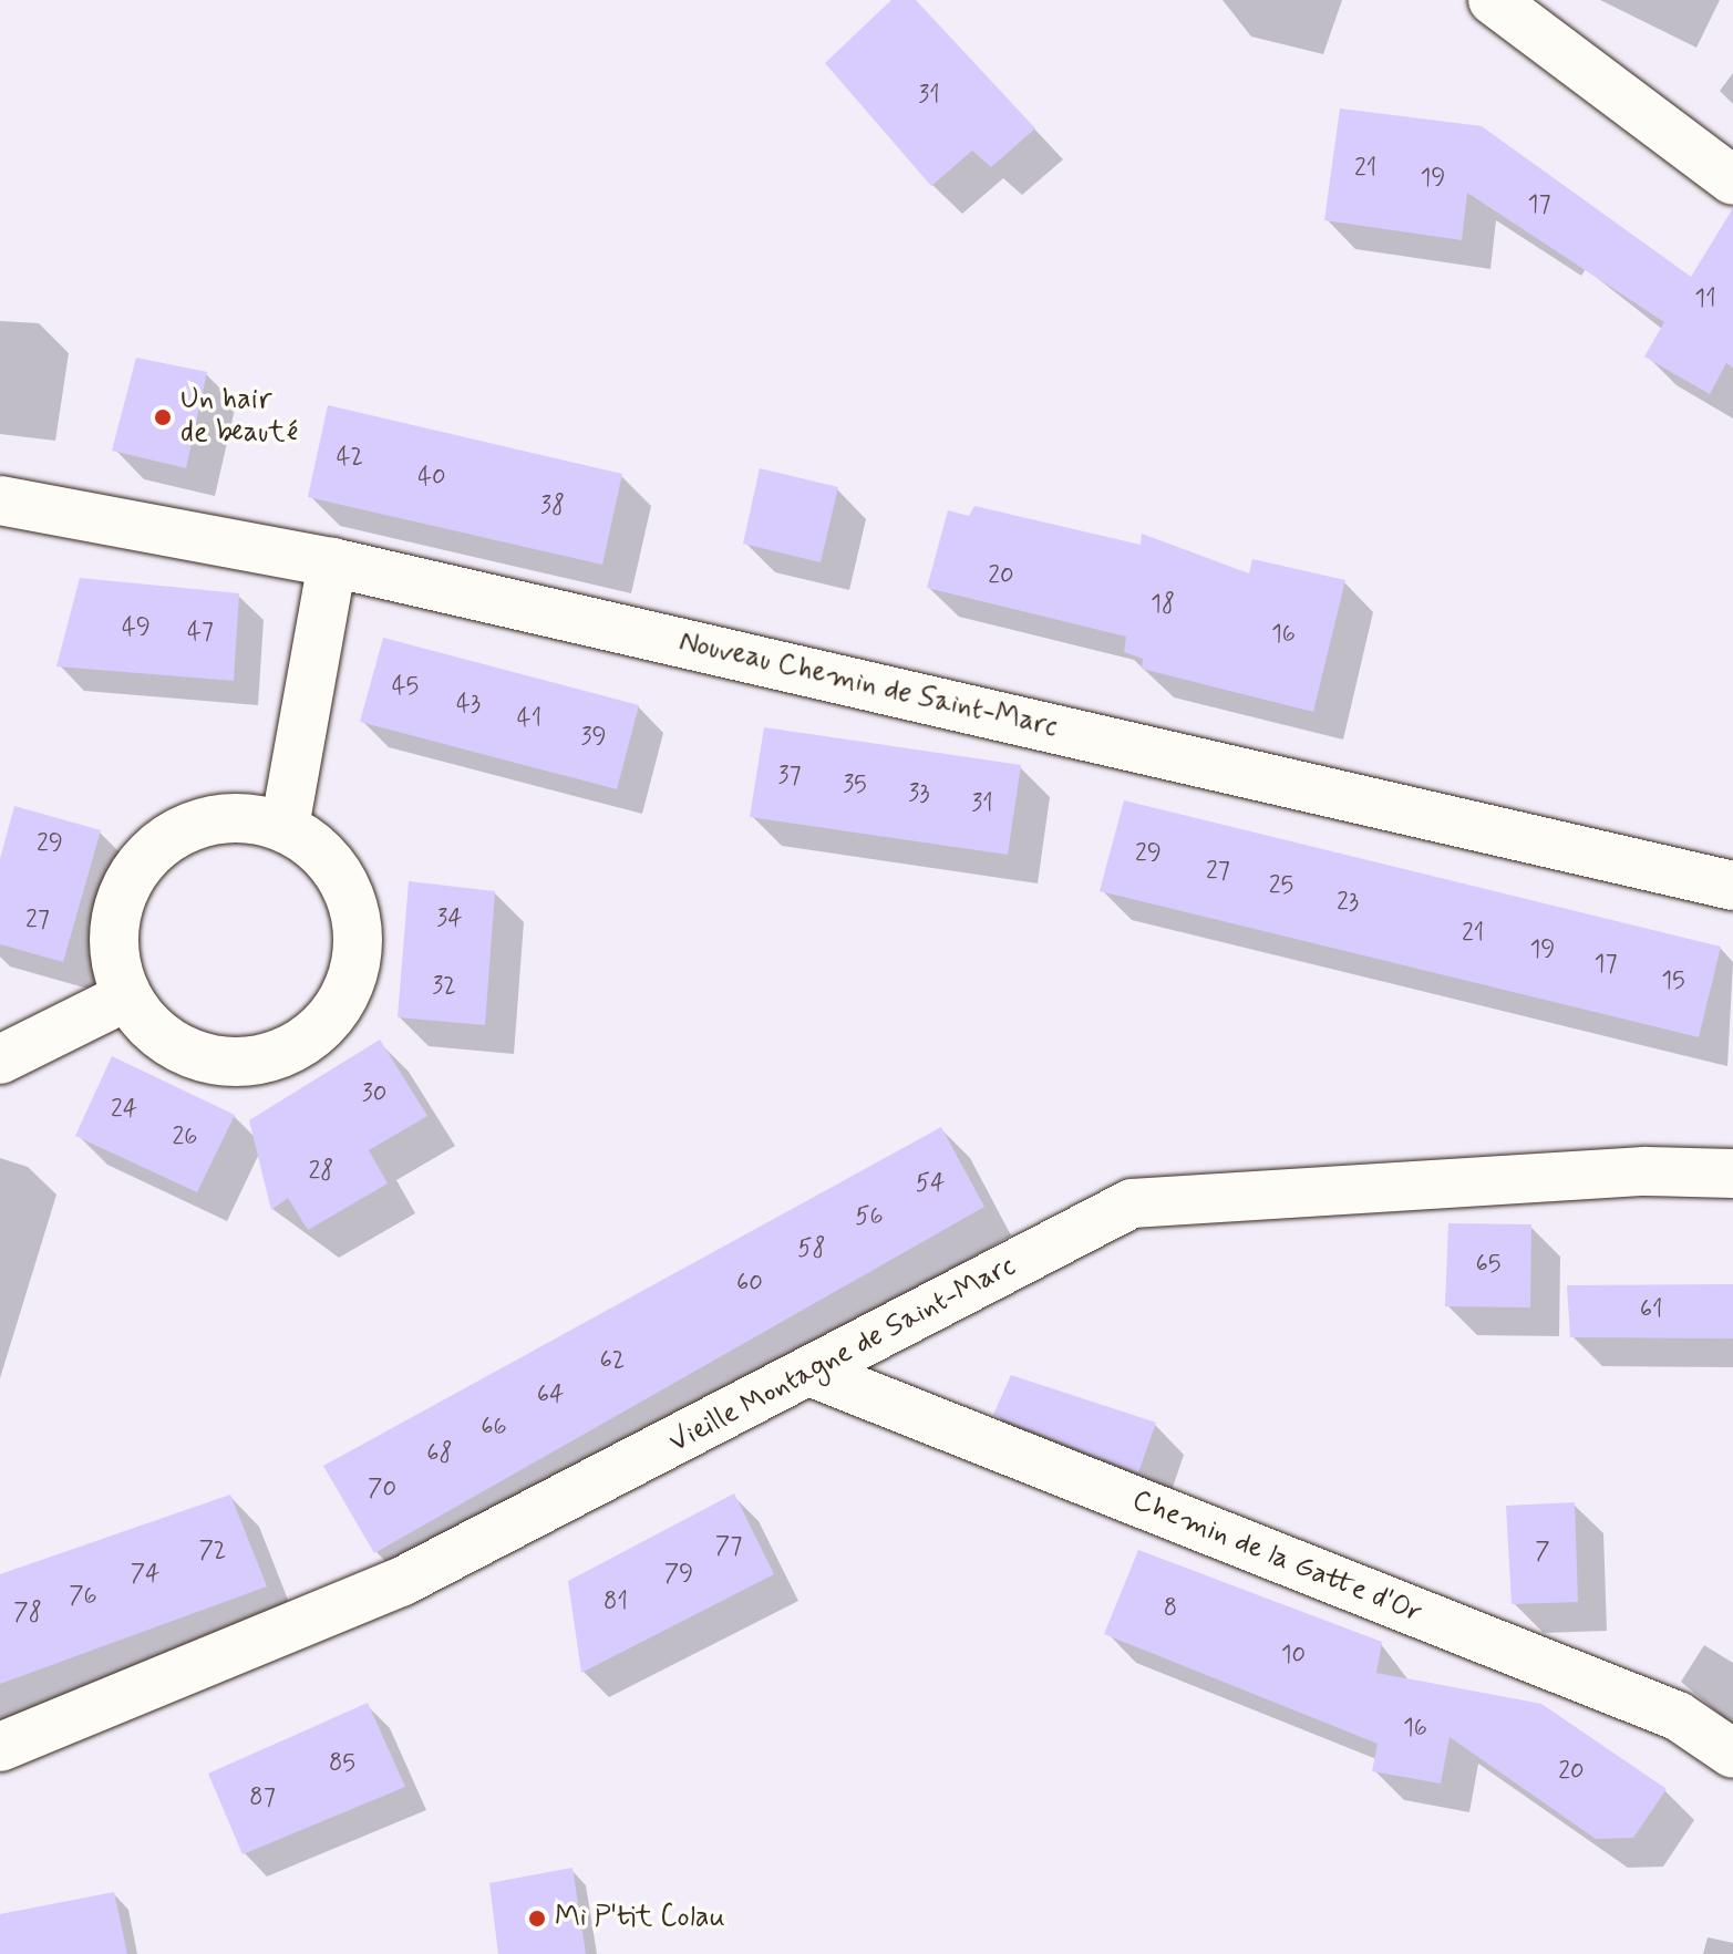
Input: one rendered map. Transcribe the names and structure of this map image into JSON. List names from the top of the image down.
{
  "streets": {
    "street": ["Nouveau Chemin de Saint-Marc", "Vieille Montagne de Saint-Marc", "Chemin de la Gatte d'Or"]
  },
  "crossings": [
    ["Vieille Montagne de Saint-Marc", "Chemin de la Gatte d'Or"]
  ],
  "places": ["Un hair de beauté", "Mi P'tit Colau"],
  "house_numbers": [
    "31",
    "21",
    "19",
    "17",
    "11",
    "42",
    "40",
    "38",
    "20",
    "18",
    "49",
    "47",
    "16",
    "45",
    "43",
    "41",
    "39",
    "37",
    "35",
    "33",
    "31",
    "29",
    "29",
    "27",
    "25",
    "23",
    "34",
    "27",
    "21",
    "19",
    "17",
    "15",
    "32",
    "30",
    "24",
    "26",
    "28",
    "54",
    "56",
    "58",
    "65",
    "60",
    "61",
    "62",
    "64",
    "66",
    "68",
    "70",
    "77",
    "72",
    "7",
    "74",
    "79",
    "76",
    "81",
    "8",
    "78",
    "10",
    "16",
    "85",
    "20",
    "87"
  ]
}
